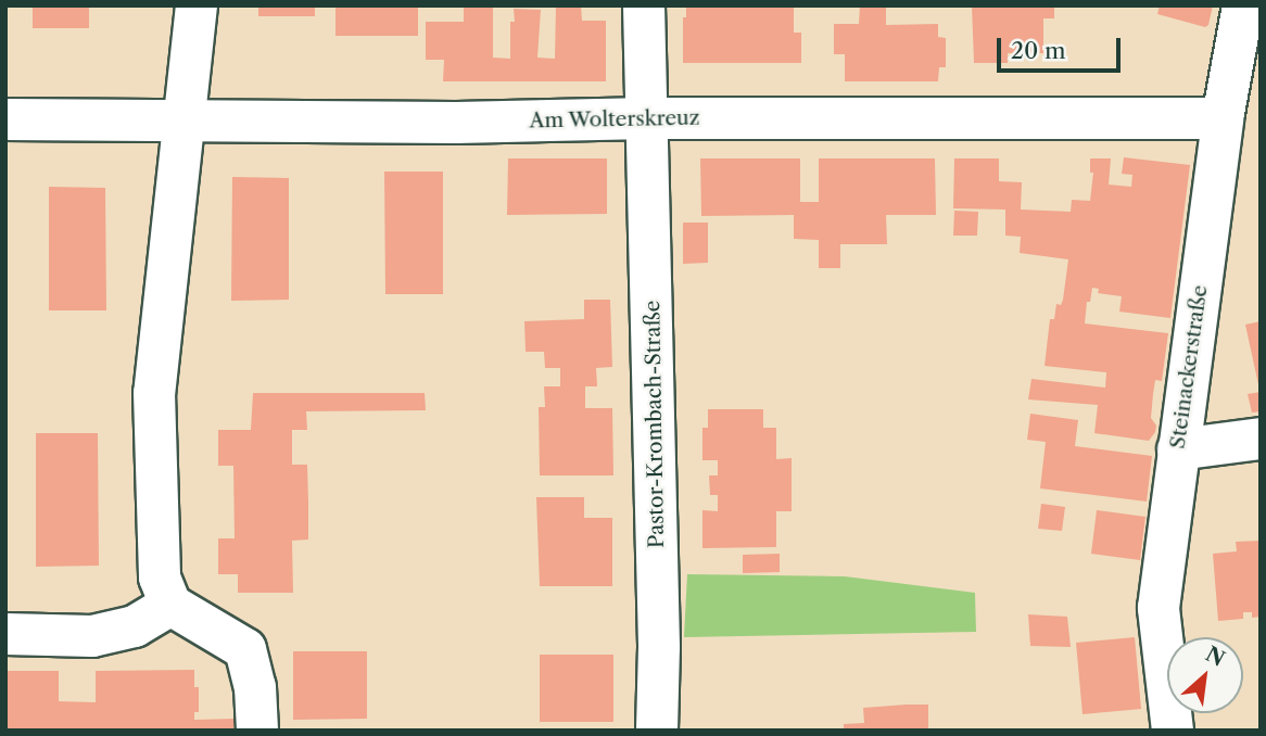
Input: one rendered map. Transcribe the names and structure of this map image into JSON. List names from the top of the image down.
{
  "streets": {
    "street": ["Am Wolterskreuz", "Steinackerstraße", "Pastor-Krombach-Straße"]
  },
  "crossings": [
    ["Am Wolterskreuz", "Steinackerstraße"],
    ["Am Wolterskreuz", "Pastor-Krombach-Straße"]
  ],
  "scale_bar": "20 m",
  "north": "top right"
}
